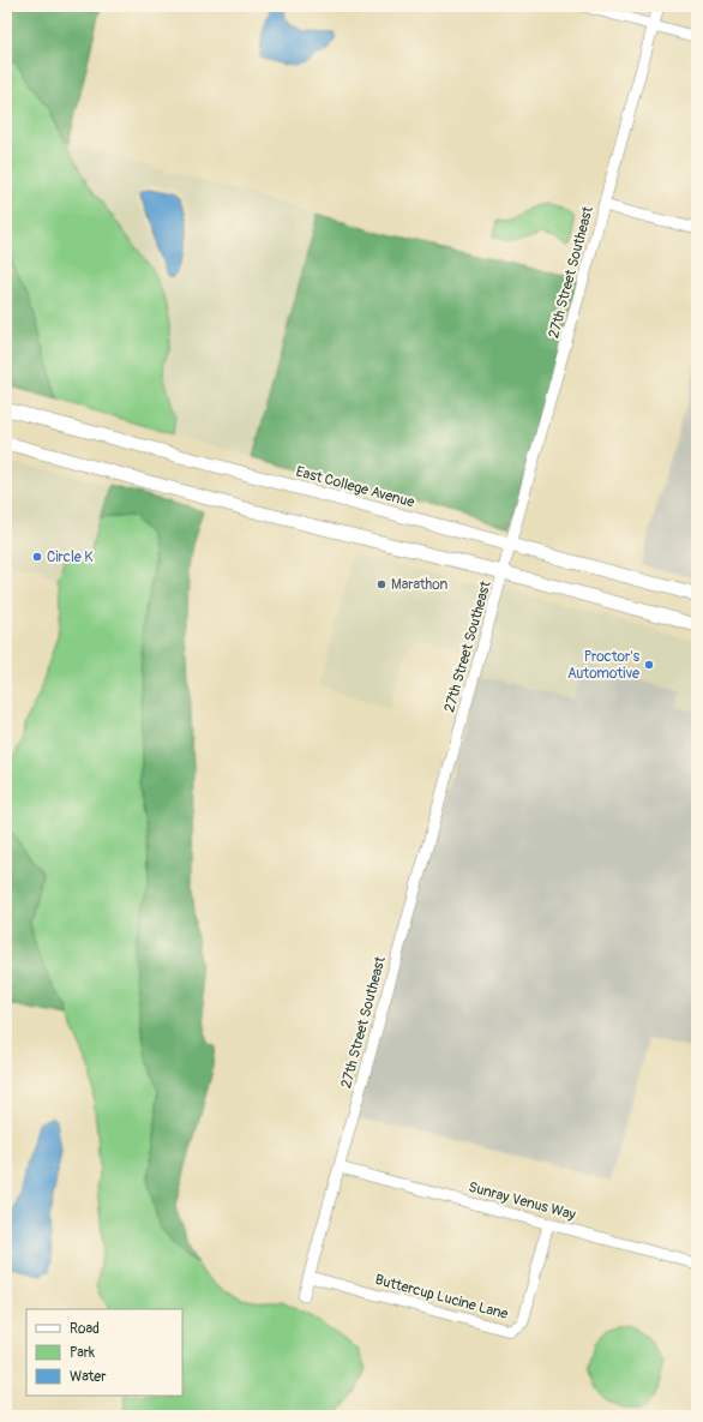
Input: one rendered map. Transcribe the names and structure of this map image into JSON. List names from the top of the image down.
{
  "streets": {
    "main road": ["East College Avenue"],
    "street": ["27th Street Southeast", "Sunray Venus Way", "Buttercup Lucine Lane"]
  },
  "crossings": [
    ["27th Street Southeast", "East College Avenue"],
    ["27th Street Southeast", "Sunray Venus Way"],
    ["27th Street Southeast", "Buttercup Lucine Lane"],
    ["Sunray Venus Way", "Buttercup Lucine Lane"]
  ],
  "places": ["Circle K", "Marathon", "Proctor's Automotive"],
  "legend": ["Road", "Park", "Water"]
}
